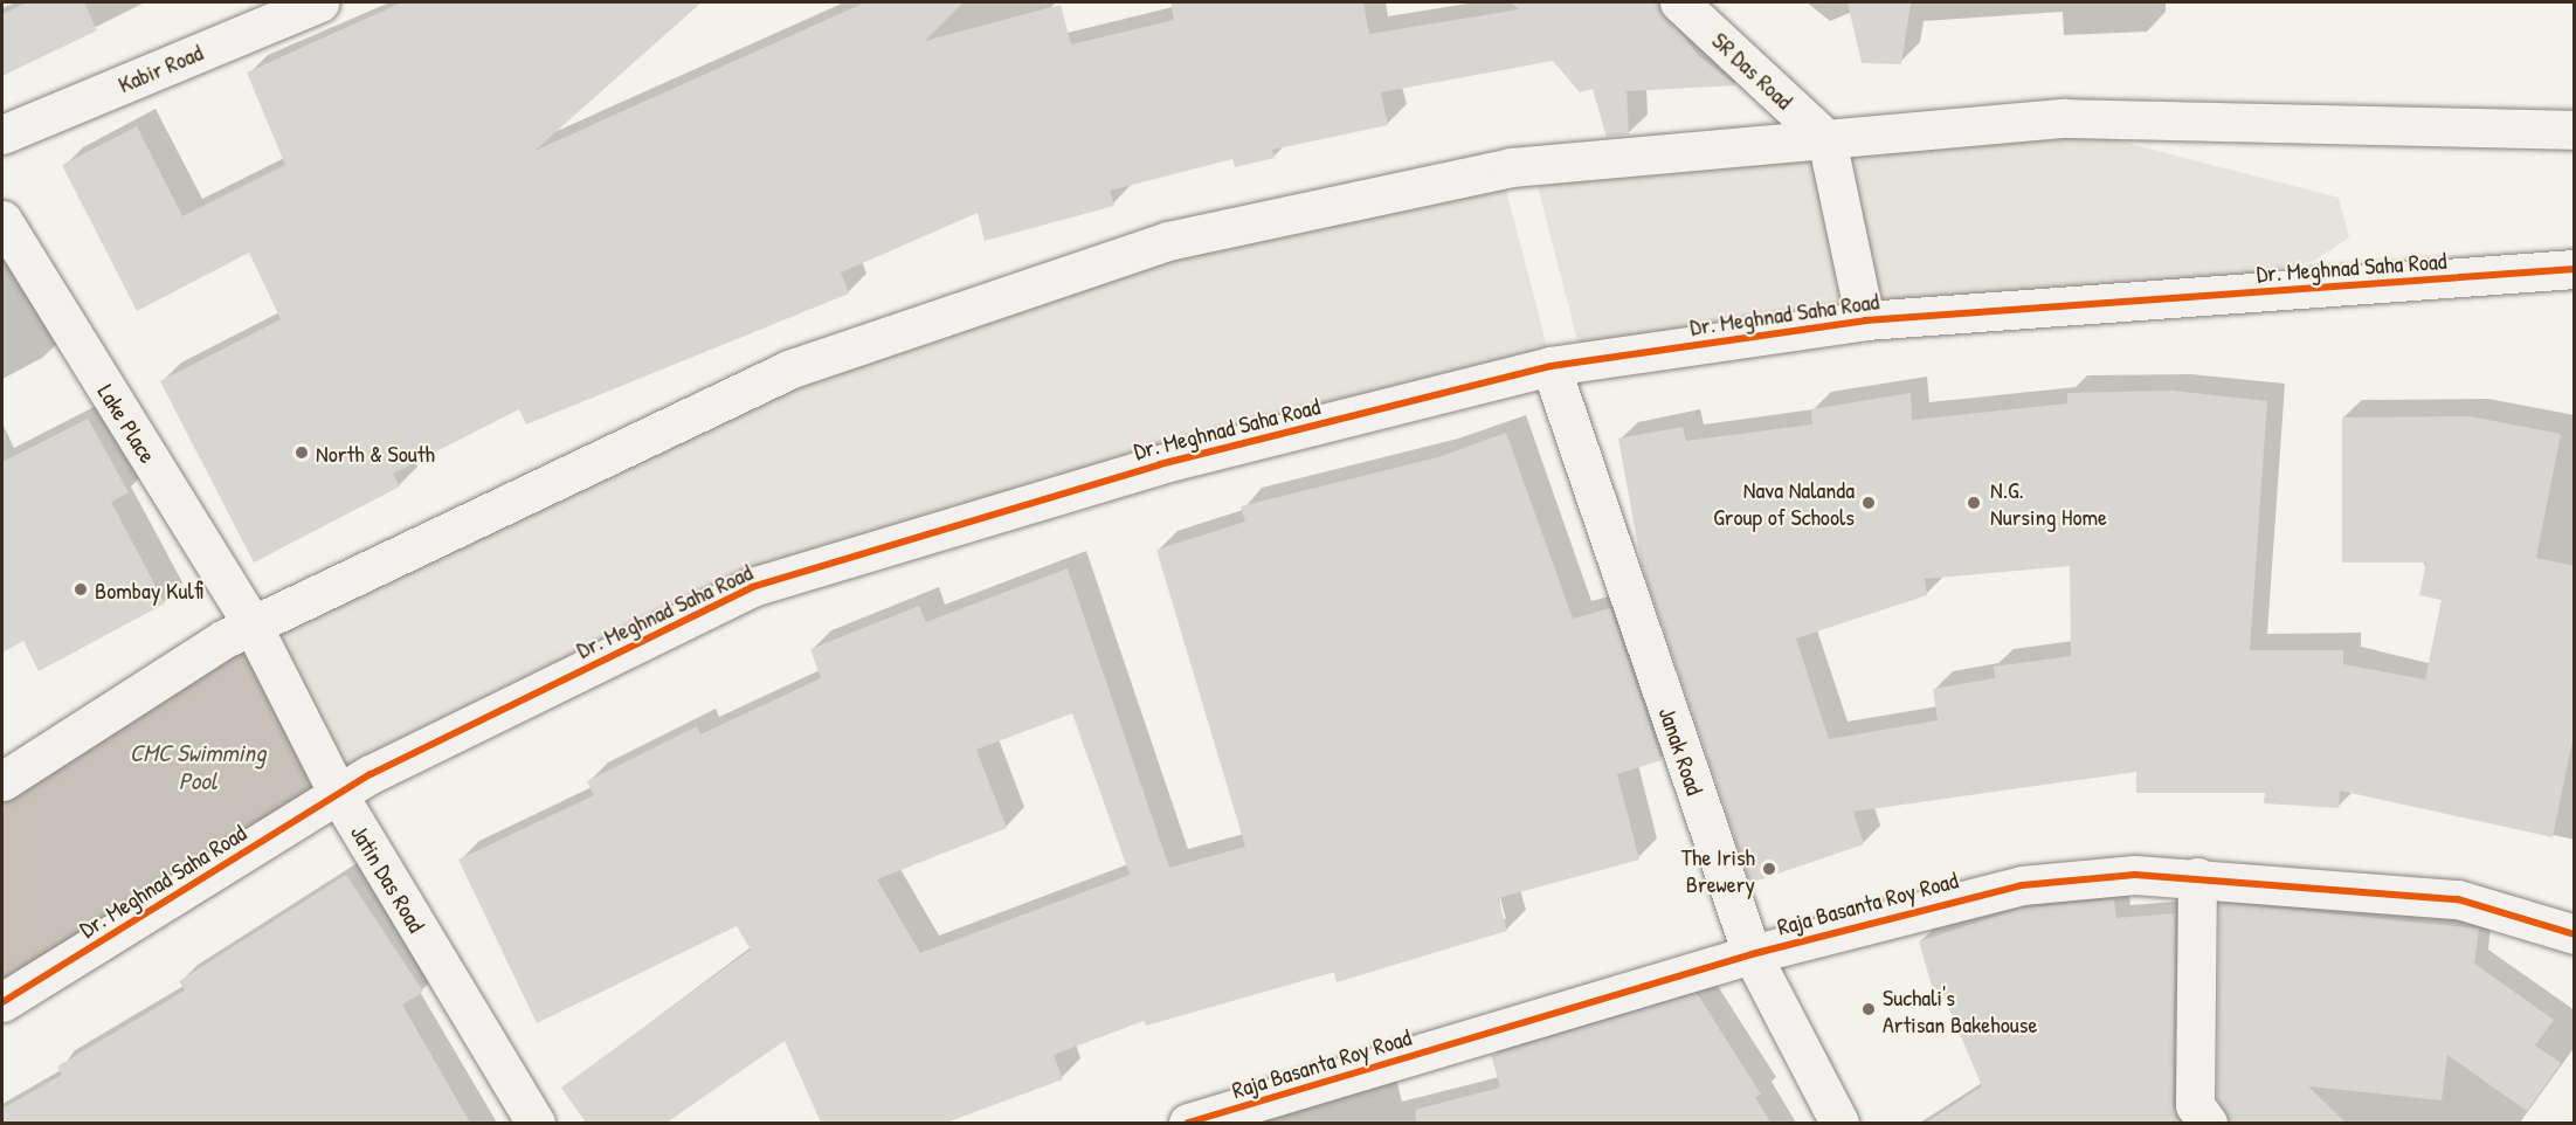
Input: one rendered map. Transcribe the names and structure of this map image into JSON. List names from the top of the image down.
{
  "streets": {
    "street": [
      "Kabir Road",
      "SR Das Road",
      "Dr. Meghnad Saha Road",
      "Lake Place",
      "Janak Road",
      "Jatin Das Road",
      "Raja Basanta Roy Road"
    ]
  },
  "crossings": [
    ["Dr. Meghnad Saha Road", "Janak Road"],
    ["Dr. Meghnad Saha Road", "Jatin Das Road"],
    ["Lake Place", "Jatin Das Road"],
    ["Janak Road", "Raja Basanta Roy Road"]
  ],
  "water": ["CMC Swimming Pool"],
  "places": [
    "North & South",
    "Nava Nalanda Group of Schools",
    "N.G. Nursing Home",
    "Bombay Kulfi",
    "The Irish Brewery",
    "Suchali's Artisan Bakehouse"
  ]
}
